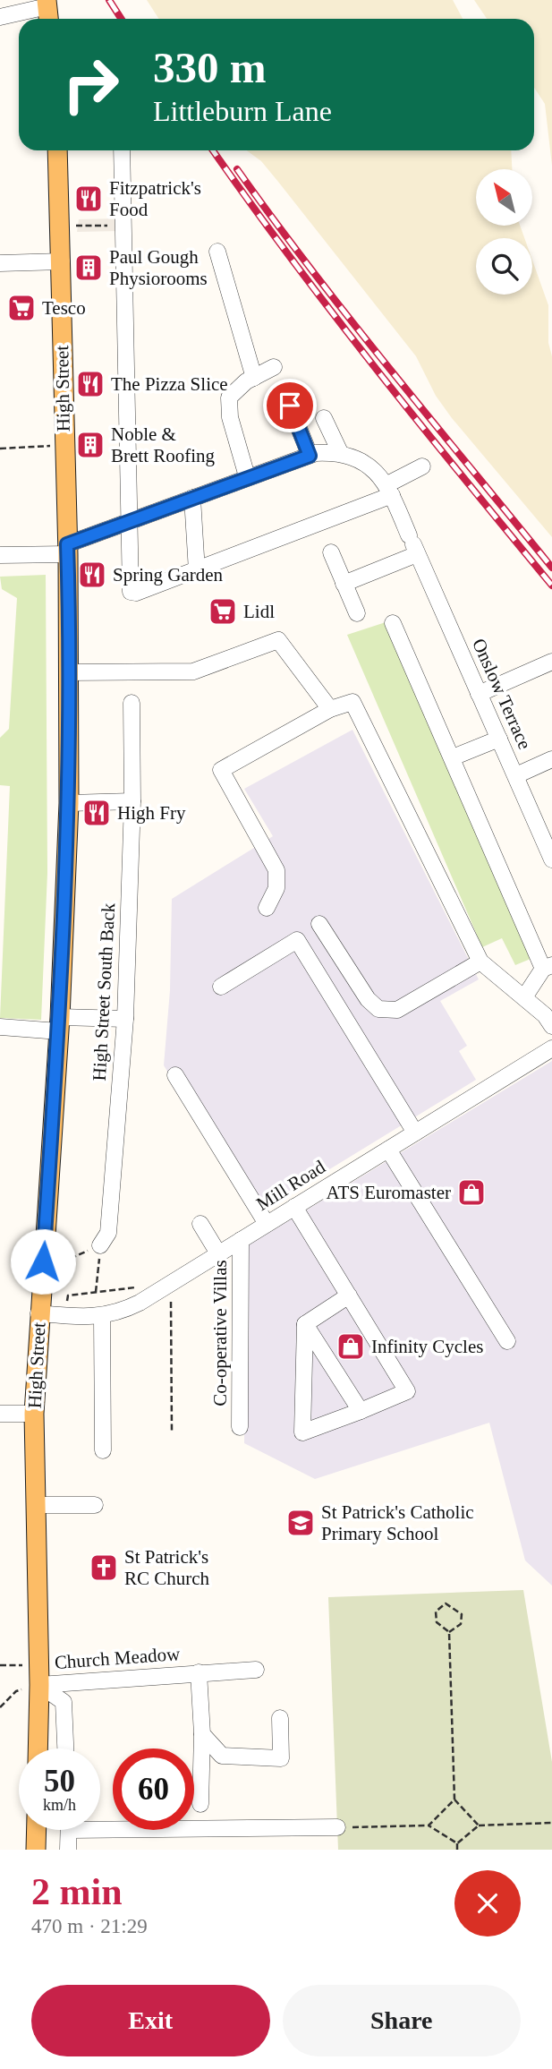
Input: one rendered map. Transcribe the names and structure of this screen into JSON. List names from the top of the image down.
{
  "streets": {
    "main road": ["High Street"],
    "street": [
      "Onslow Terrace",
      "High Street South Back",
      "Mill Road",
      "Co-operative Villas",
      "Church Meadow"
    ]
  },
  "crossings": [
    ["High Street", "Mill Road"],
    ["High Street", "Church Meadow"],
    ["Mill Road", "Co-operative Villas"]
  ],
  "places": {
    "restaurant": [
      "Fitzpatrick's Food",
      "The Pizza Slice",
      "Spring Garden",
      "High Fry"
    ],
    "building": ["Paul Gough Physiorooms", "Noble & Brett Roofing"],
    "supermarket": ["Tesco", "Lidl"],
    "shop": ["ATS Euromaster", "Infinity Cycles"],
    "school or university": ["St Patrick's Catholic Primary School"],
    "church": ["St Patrick's RC Church"]
  },
  "north": "top left",
  "page": {
    "turn": ["330 m", "Littleburn Lane"],
    "speed": "50 km/h",
    "limit": "60",
    "heading": ["2 min", "470 m · 21:29"],
    "buttons": ["Exit", "Share"]
  }
}
